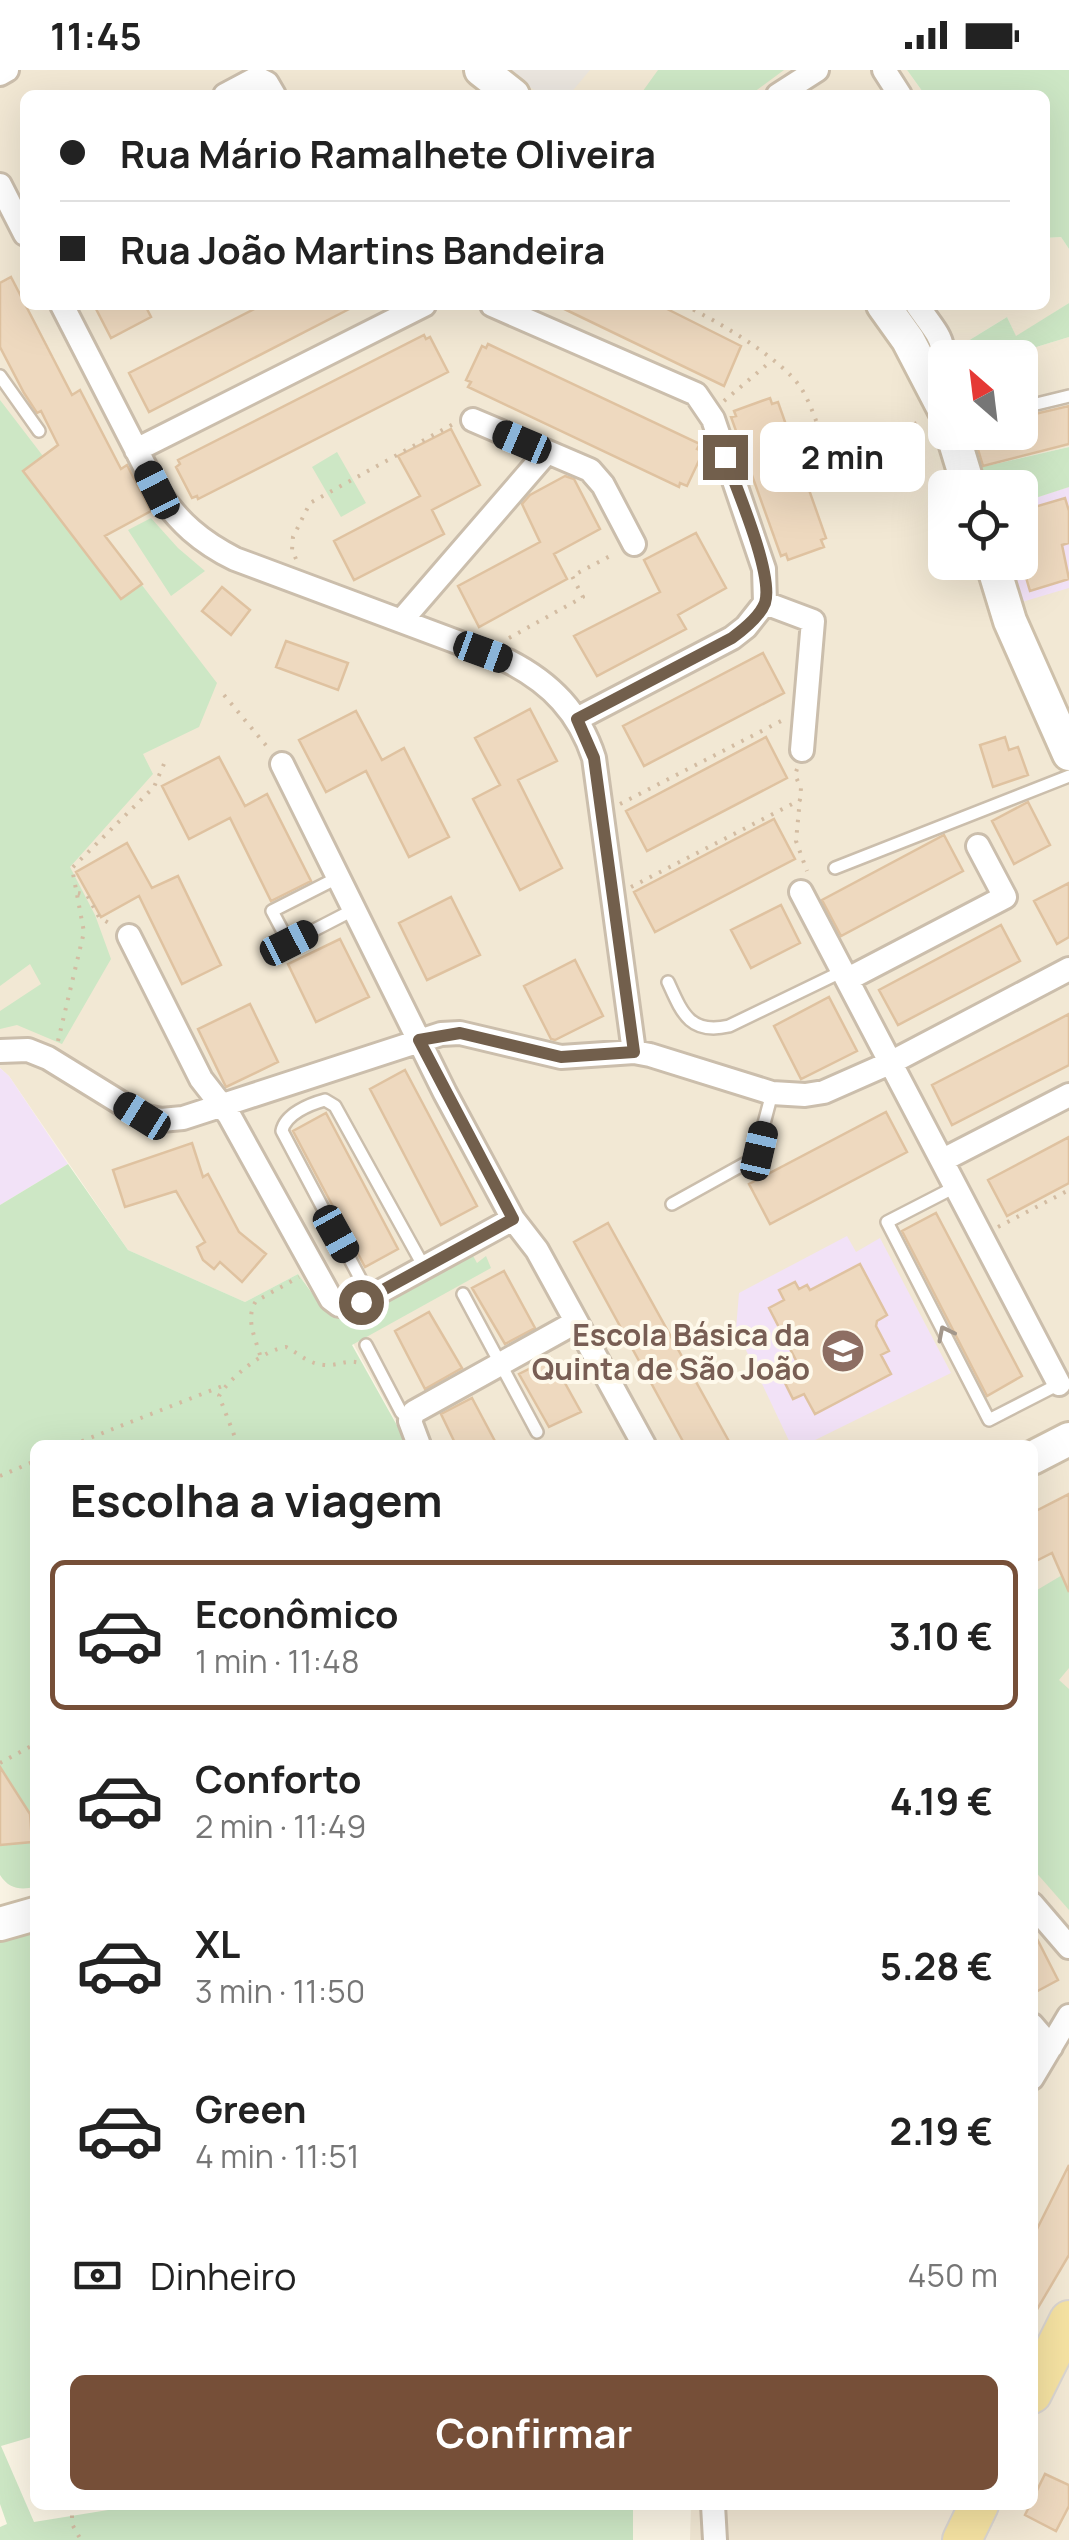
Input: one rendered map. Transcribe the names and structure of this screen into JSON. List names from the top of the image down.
{
  "places": {
    "school or university": ["Escola Básica da Quinta de São João"]
  },
  "north": "top left",
  "page": {
    "status": "11:45",
    "banner": ["Rua Mário Ramalhete Oliveira", "Rua João Martins Bandeira"],
    "bubble": "2 min",
    "heading": "Escolha a viagem",
    "list": [
      {
        "name": "Econômico",
        "note": "1 min · 11:48",
        "value": "3.10 €"
      },
      {
        "name": "Conforto",
        "note": "2 min · 11:49",
        "value": "4.19 €"
      },
      {
        "name": "XL",
        "note": "3 min · 11:50",
        "value": "5.28 €"
      },
      {
        "name": "Green",
        "note": "4 min · 11:51",
        "value": "2.19 €"
      }
    ],
    "pay": ["Dinheiro", "450 m"],
    "buttons": "Confirmar"
  }
}
